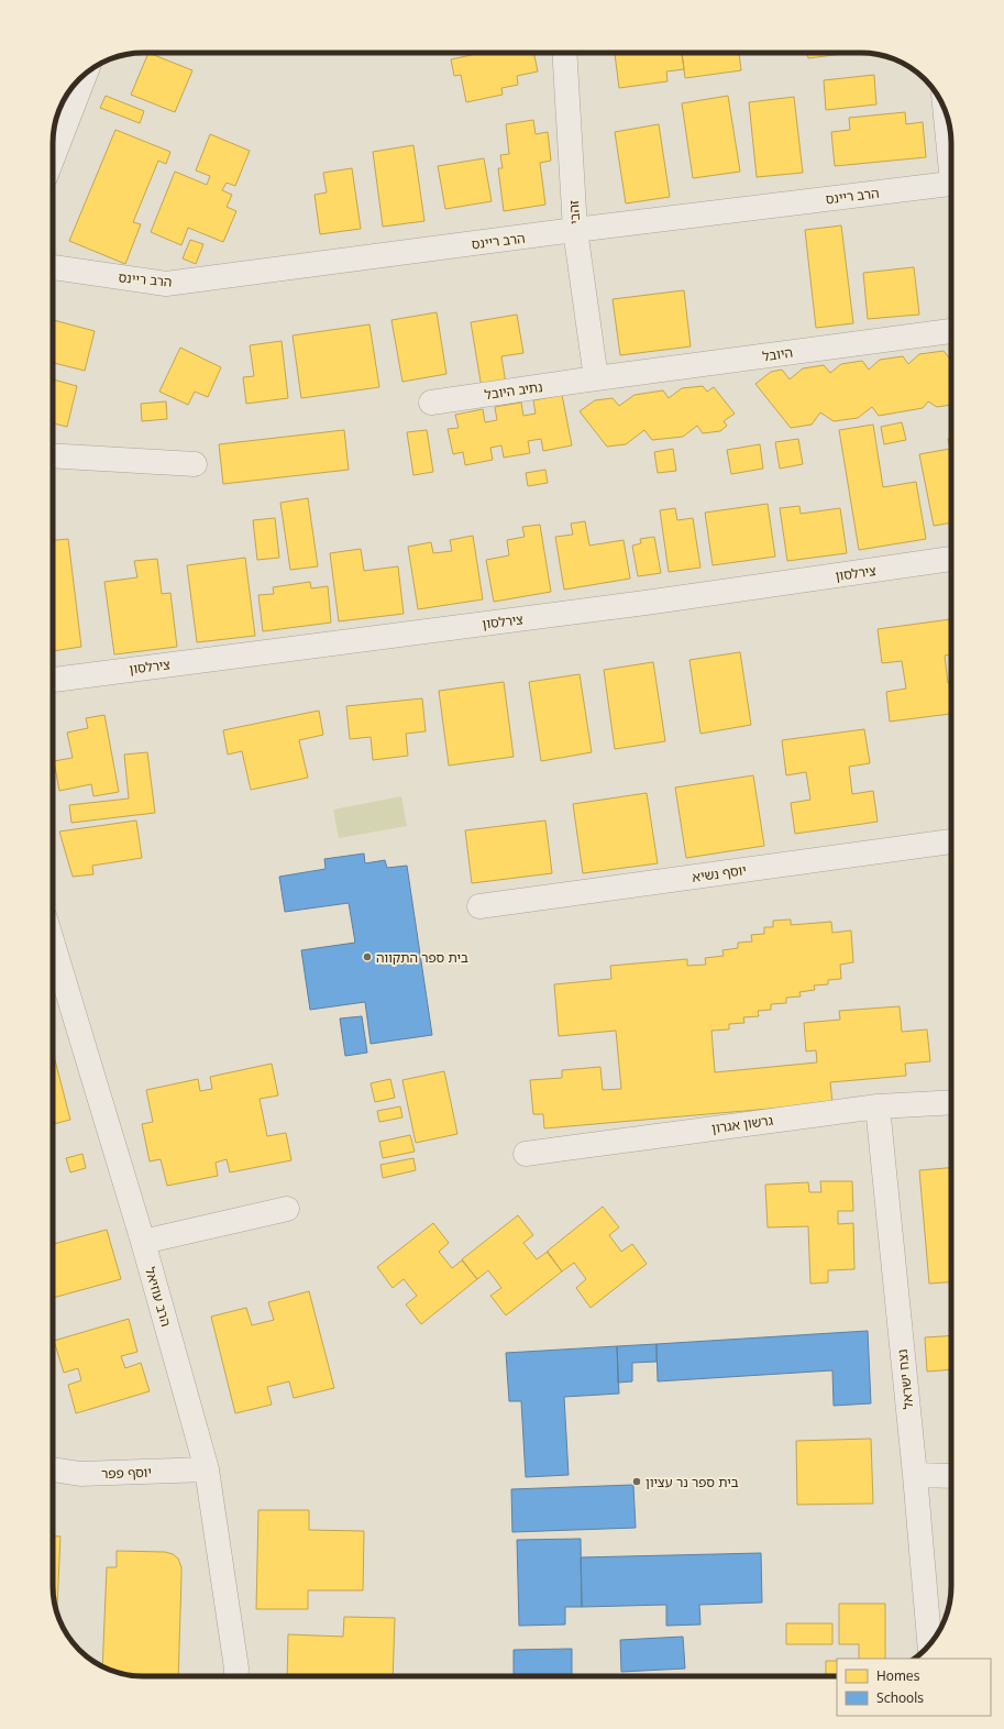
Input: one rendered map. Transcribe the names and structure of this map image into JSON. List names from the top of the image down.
{
  "streets": {
    "street": [
      "הרב ריינס",
      "זהבי",
      "היובל",
      "נתיב היובל",
      "צירלסון",
      "יוסף נשיא",
      "גרשון אגרון",
      "הרב עוזיאל",
      "נצח ישראל",
      "יוסף פפר"
    ]
  },
  "crossings": [
    ["הרב ריינס", "זהבי"],
    ["זהבי", "היובל"],
    ["זהבי", "נתיב היובל"],
    ["היובל", "נתיב היובל"],
    ["גרשון אגרון", "נצח ישראל"],
    ["הרב עוזיאל", "יוסף פפר"]
  ],
  "places": ["בית ספר התקווה", "בית ספר נר עציון"],
  "legend": ["Homes", "Schools"]
}
